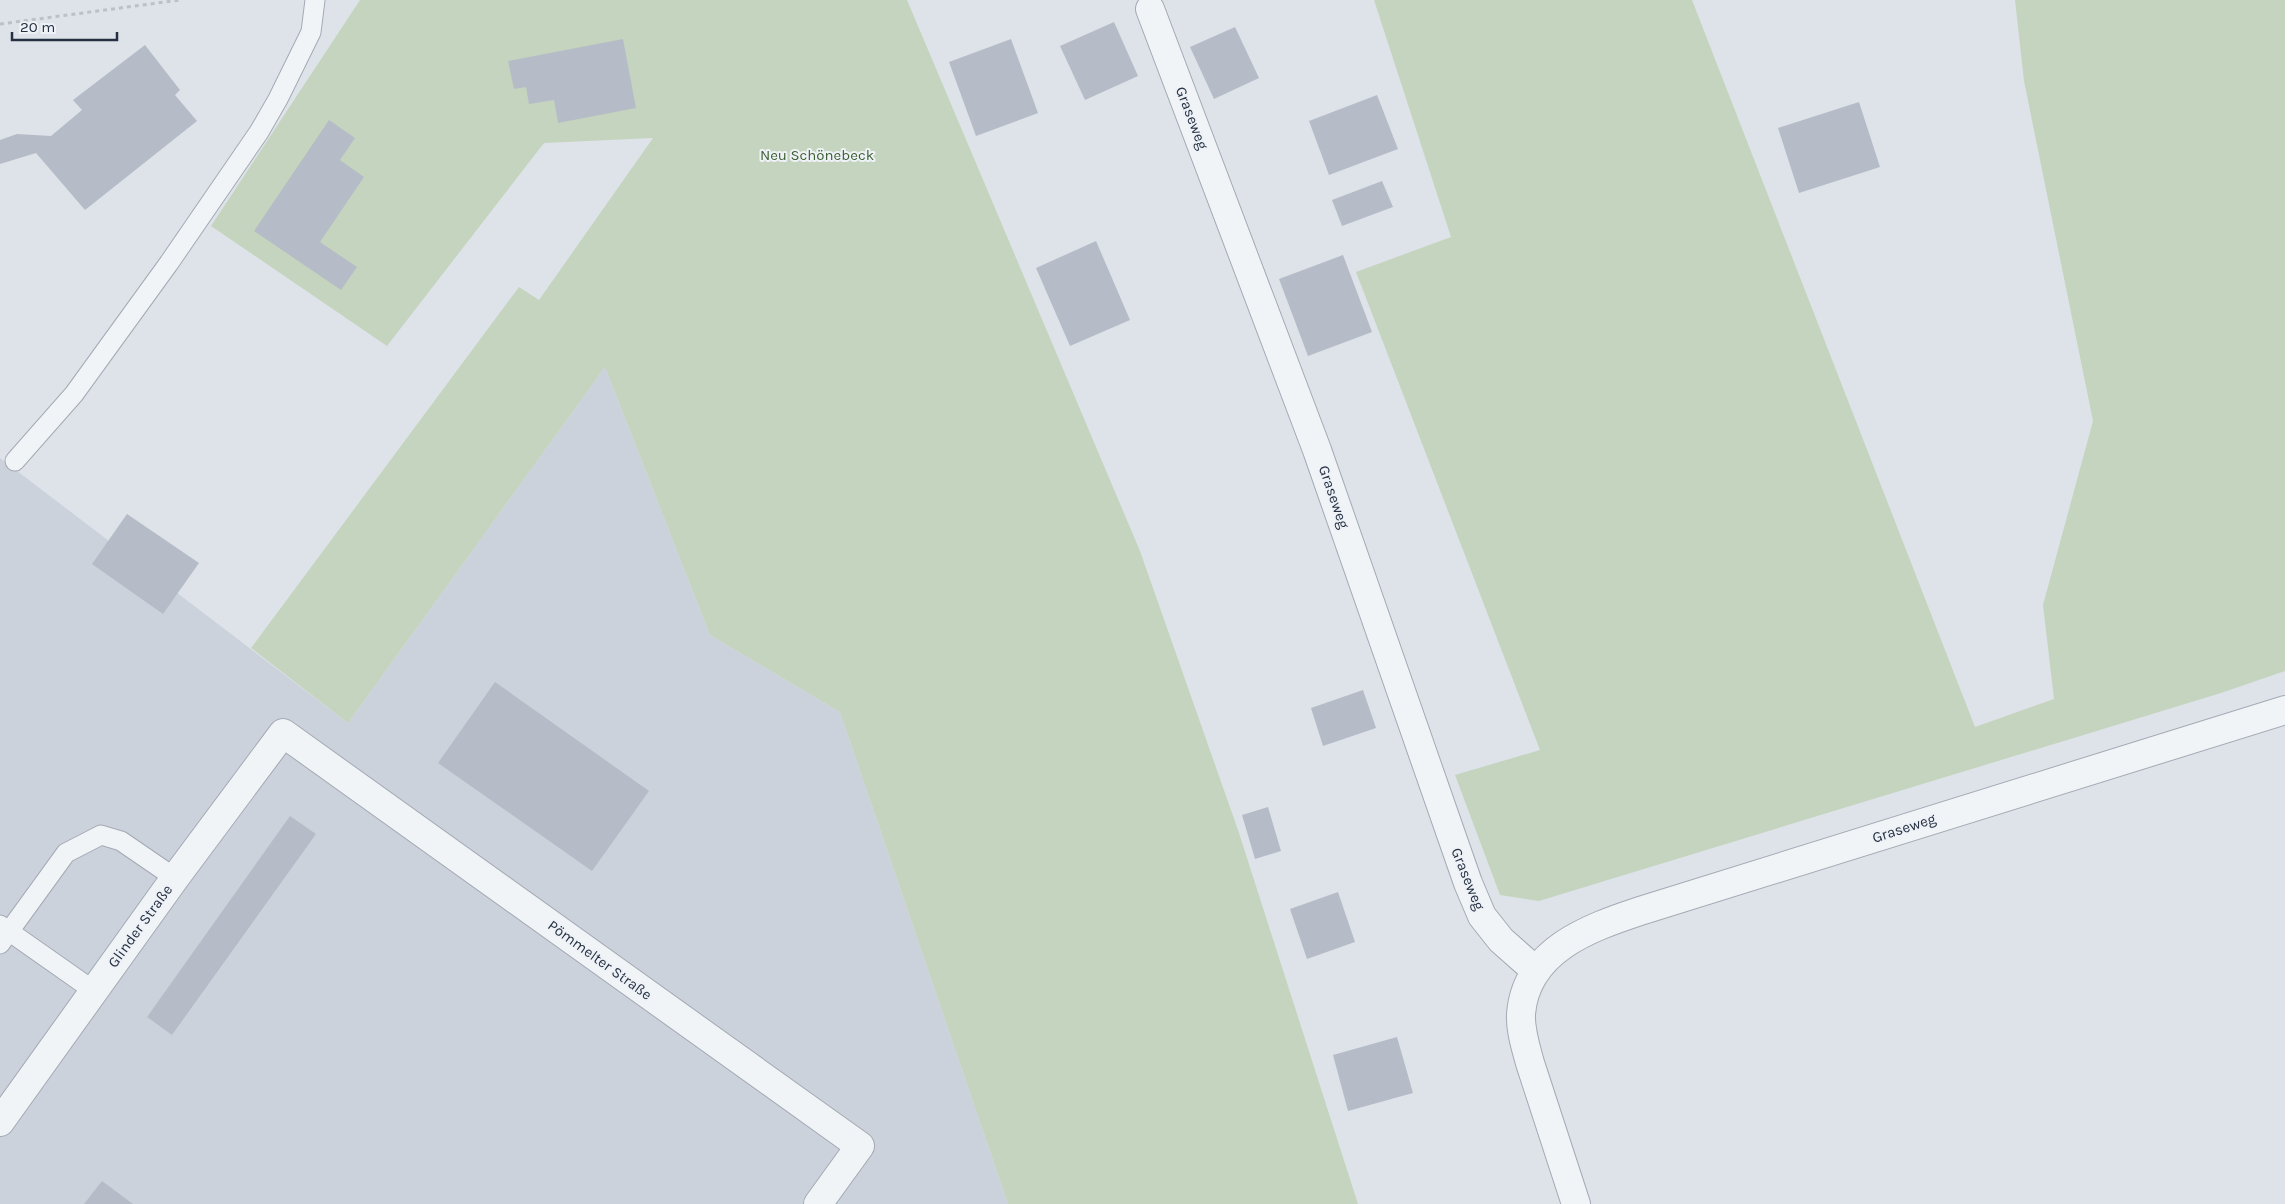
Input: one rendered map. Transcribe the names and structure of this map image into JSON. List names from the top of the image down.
{
  "streets": {
    "street": ["Graseweg", "Glinder Straße", "Pömmelter Straße"]
  },
  "crossings": [
    ["Glinder Straße", "Pömmelter Straße"]
  ],
  "parks": ["Neu Schönebeck"],
  "scale_bar": "20 m"
}
